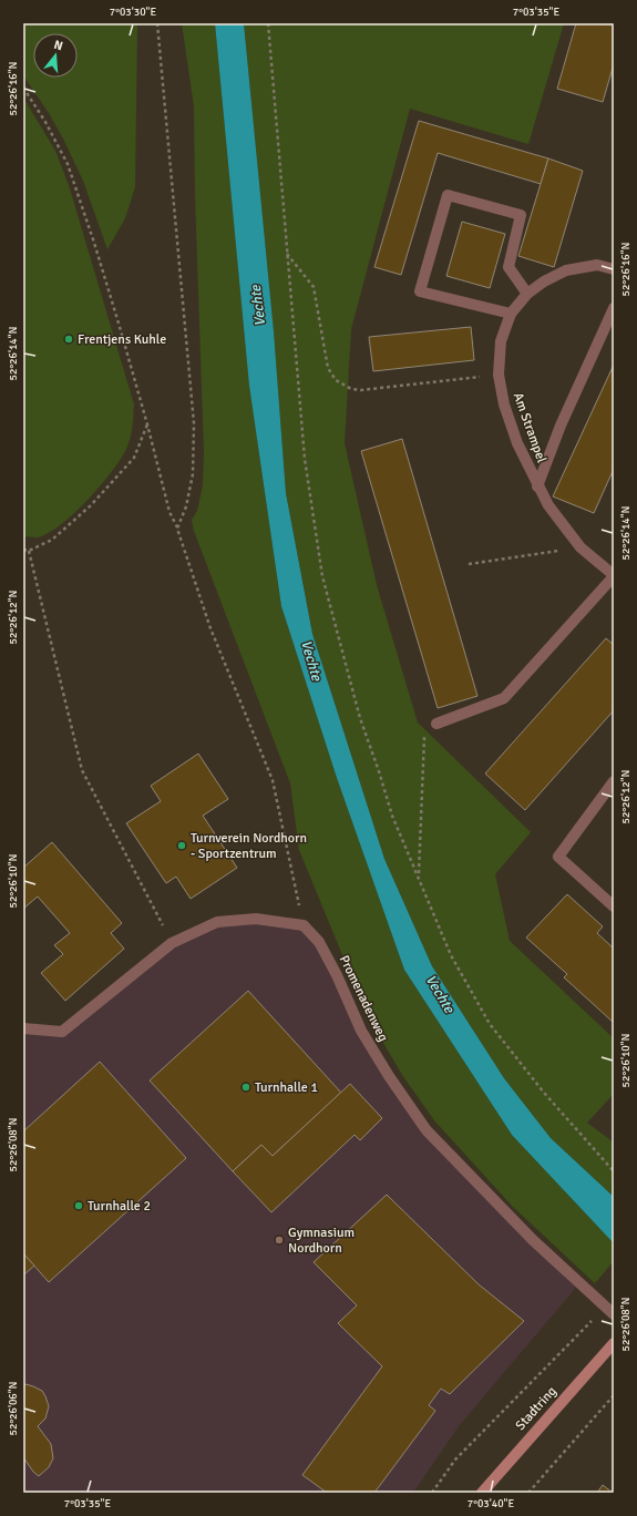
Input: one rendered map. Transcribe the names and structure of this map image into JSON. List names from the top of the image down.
{
  "streets": {
    "street": ["Am Strampel", "Promenadenweg", "Stadtring"]
  },
  "water": ["Vechte"],
  "places": [
    "Frentjens Kuhle",
    "Turnverein Nordhorn - Sportzentrum",
    "Turnhalle 1",
    "Turnhalle 2",
    "Gymnasium Nordhorn"
  ],
  "north": "top",
  "coordinates": [
    "7°03'30\"E",
    "7°03'35\"E",
    "52°26'16\"N",
    "52°26'14\"N",
    "52°26'12\"N",
    "52°26'10\"N",
    "52°26'08\"N",
    "52°26'06\"N",
    "7°03'40\"E"
  ]
}
